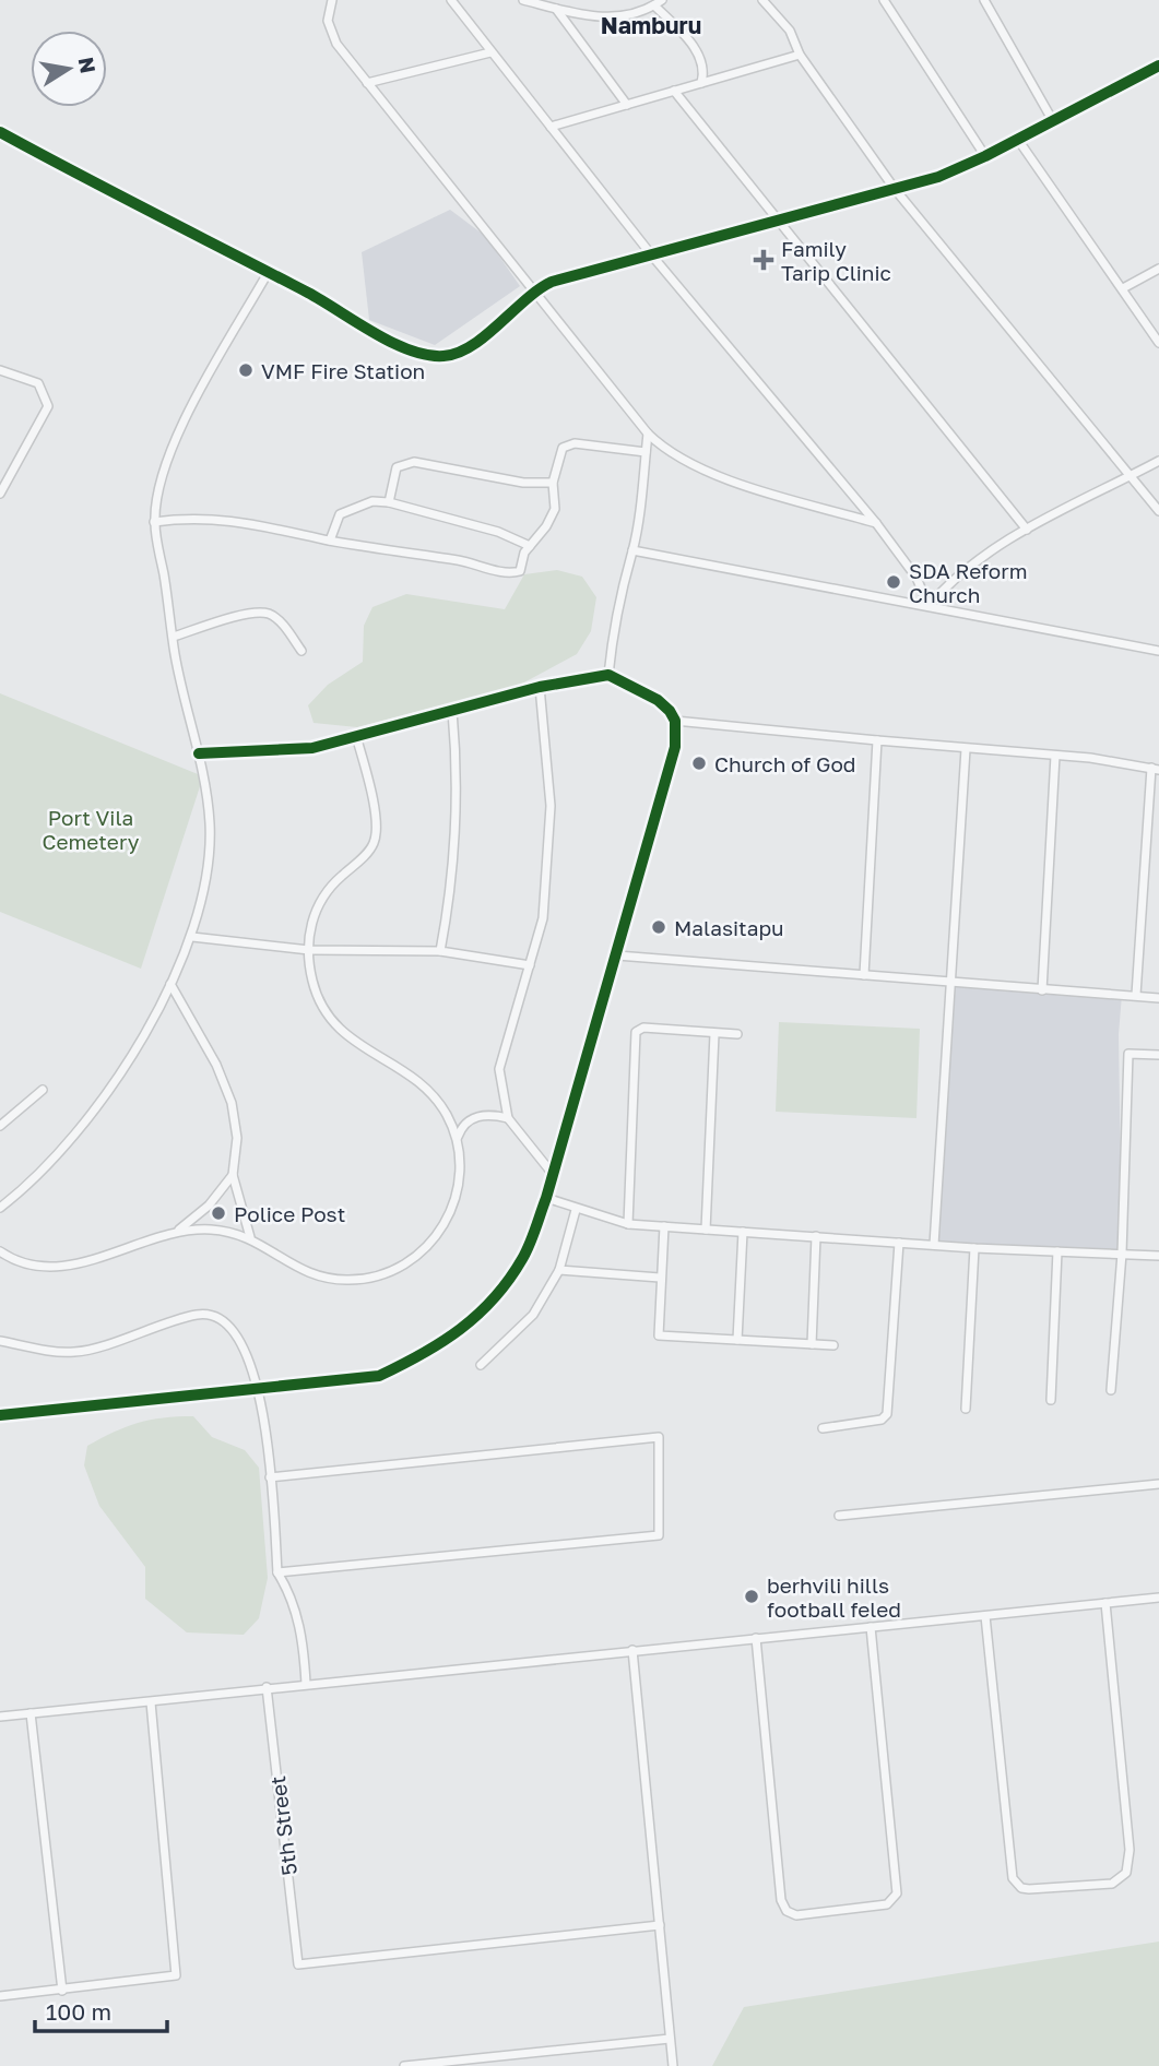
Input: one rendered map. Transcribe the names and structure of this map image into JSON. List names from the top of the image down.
{
  "streets": {
    "street": ["5th Street"]
  },
  "districts": ["Namburu"],
  "parks": ["Port Vila Cemetery"],
  "places": {
    "health": ["Family Tarip Clinic"],
    "other": [
      "VMF Fire Station",
      "SDA Reform Church",
      "Church of God",
      "Malasitapu",
      "Police Post",
      "berhvili hills football feled"
    ]
  },
  "scale_bar": "100 m",
  "north": "right"
}
